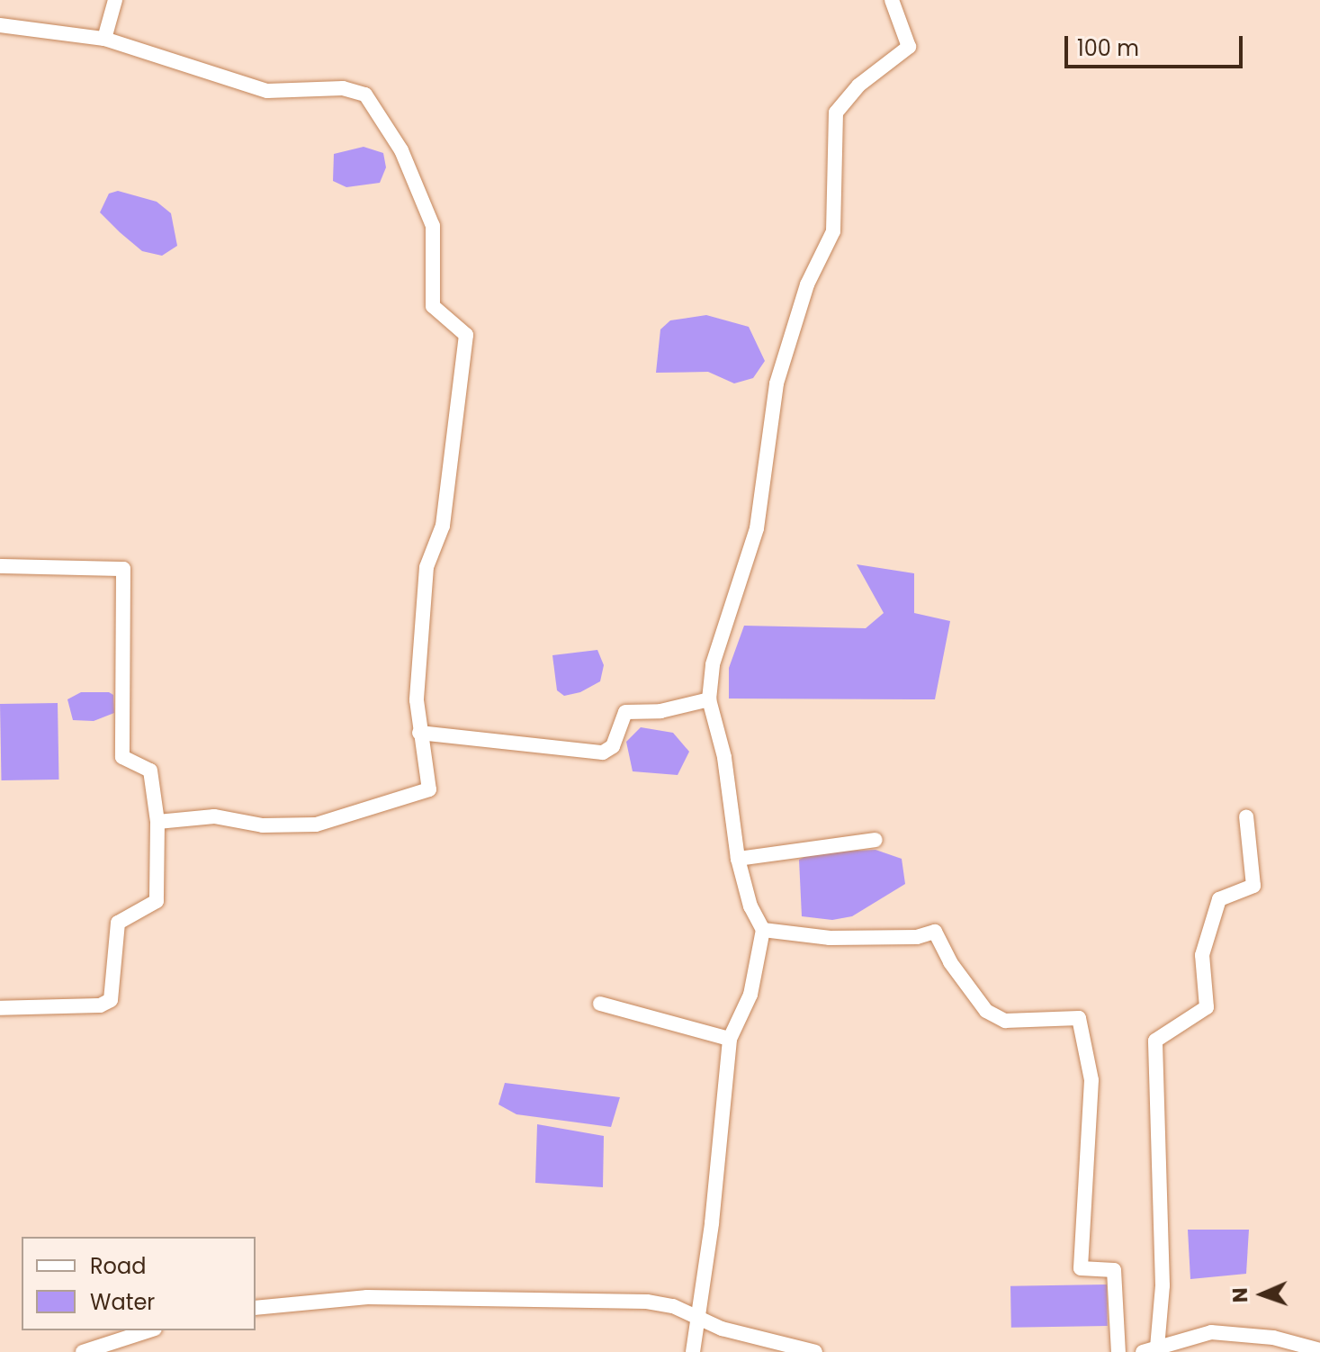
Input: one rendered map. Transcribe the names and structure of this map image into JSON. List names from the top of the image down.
{
  "legend": ["Road", "Water"],
  "scale_bar": "100 m",
  "north": "left"
}
